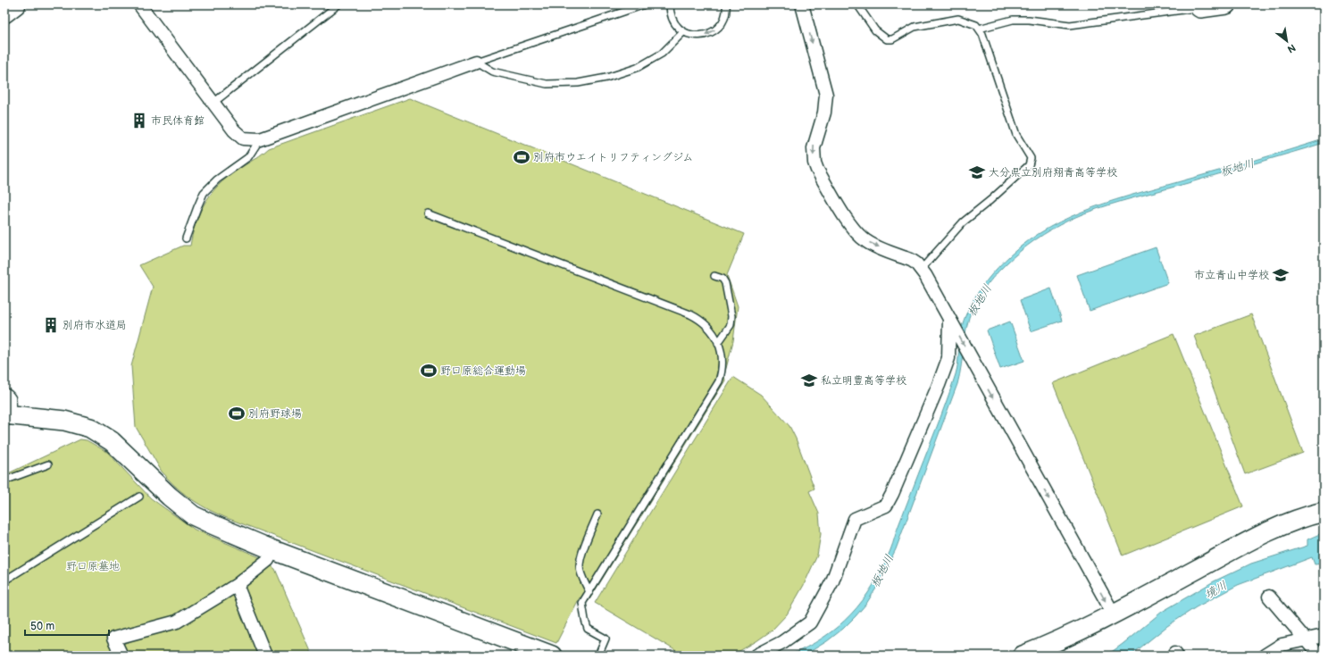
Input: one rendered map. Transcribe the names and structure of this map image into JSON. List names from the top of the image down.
{
  "water": ["板地川", "境川"],
  "parks": ["野口原墓地"],
  "places": {
    "building": ["市民体育館", "別府市水道局"],
    "sports": ["別府市ウエイトリフティングジム", "野口原総合運動場", "別府野球場"],
    "school or university": ["大分県立別府翔青高等学校", "市立青山中学校", "私立明豊高等学校"]
  },
  "scale_bar": "50 m",
  "north": "bottom right"
}
